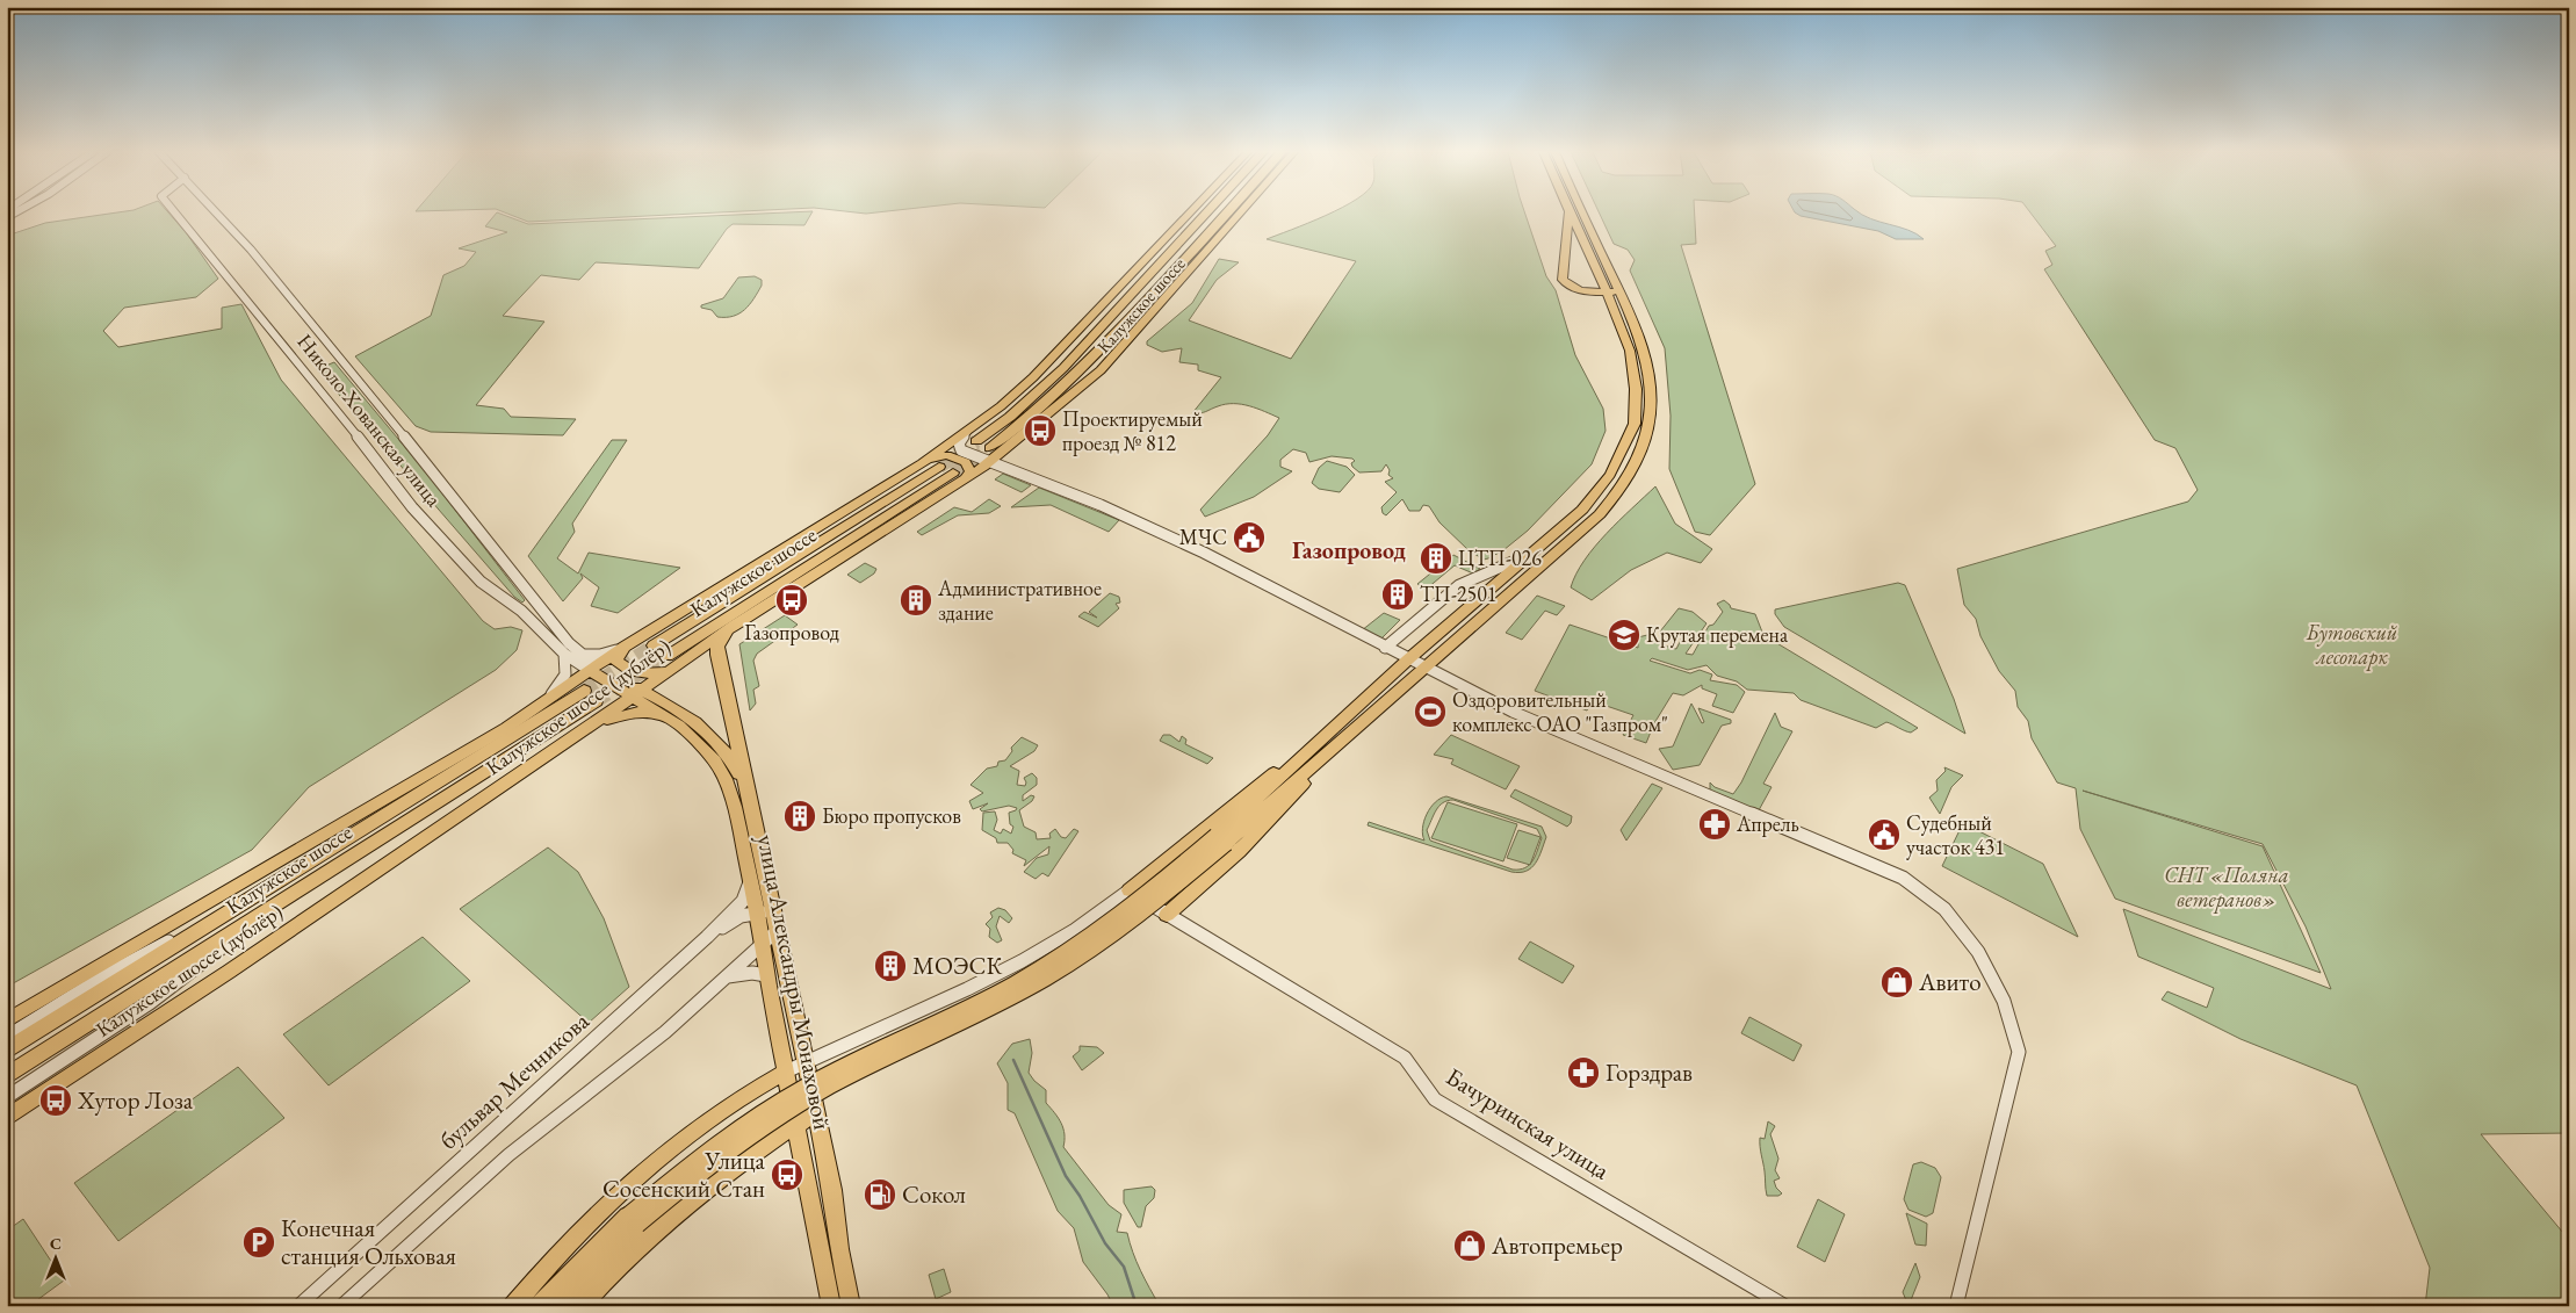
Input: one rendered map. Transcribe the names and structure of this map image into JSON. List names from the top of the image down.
{
  "streets": {
    "highway": ["Калужское шоссе"],
    "main road": ["Калужское шоссе (дублёр)", "улица Александры Монаховой"],
    "street": ["Николо-Хованская улица", "бульвар Мечникова", "Бачуринская улица"]
  },
  "crossings": [
    ["Калужское шоссе", "Калужское шоссе (дублёр)"],
    ["Николо-Хованская улица", "Калужское шоссе (дублёр)"],
    ["Калужское шоссе (дублёр)", "улица Александры Монаховой"],
    ["улица Александры Монаховой", "бульвар Мечникова"]
  ],
  "districts": ["Газопровод"],
  "parks": ["Бутовский лесопарк", "СНТ «Поляна ветеранов»"],
  "places": {
    "bus stop": [
      "Проектируемый проезд № 812",
      "Газопровод",
      "Хутор Лоза",
      "Улица Сосенский Стан"
    ],
    "public building": ["МЧС", "Судебный участок 431"],
    "building": [
      "ЦТП-026",
      "ТП-2501",
      "Административное здание",
      "Бюро пропусков",
      "МОЭСК"
    ],
    "school or university": ["Крутая перемена"],
    "sports": ["Оздоровительный комплекс ОАО \"Газпром\""],
    "pharmacy": ["Апрель", "Горздрав"],
    "shop": ["Авито", "Автопремьер"],
    "fuel station": ["Сокол"],
    "parking": ["Конечная станция Ольховая"]
  },
  "north": "top"
}
